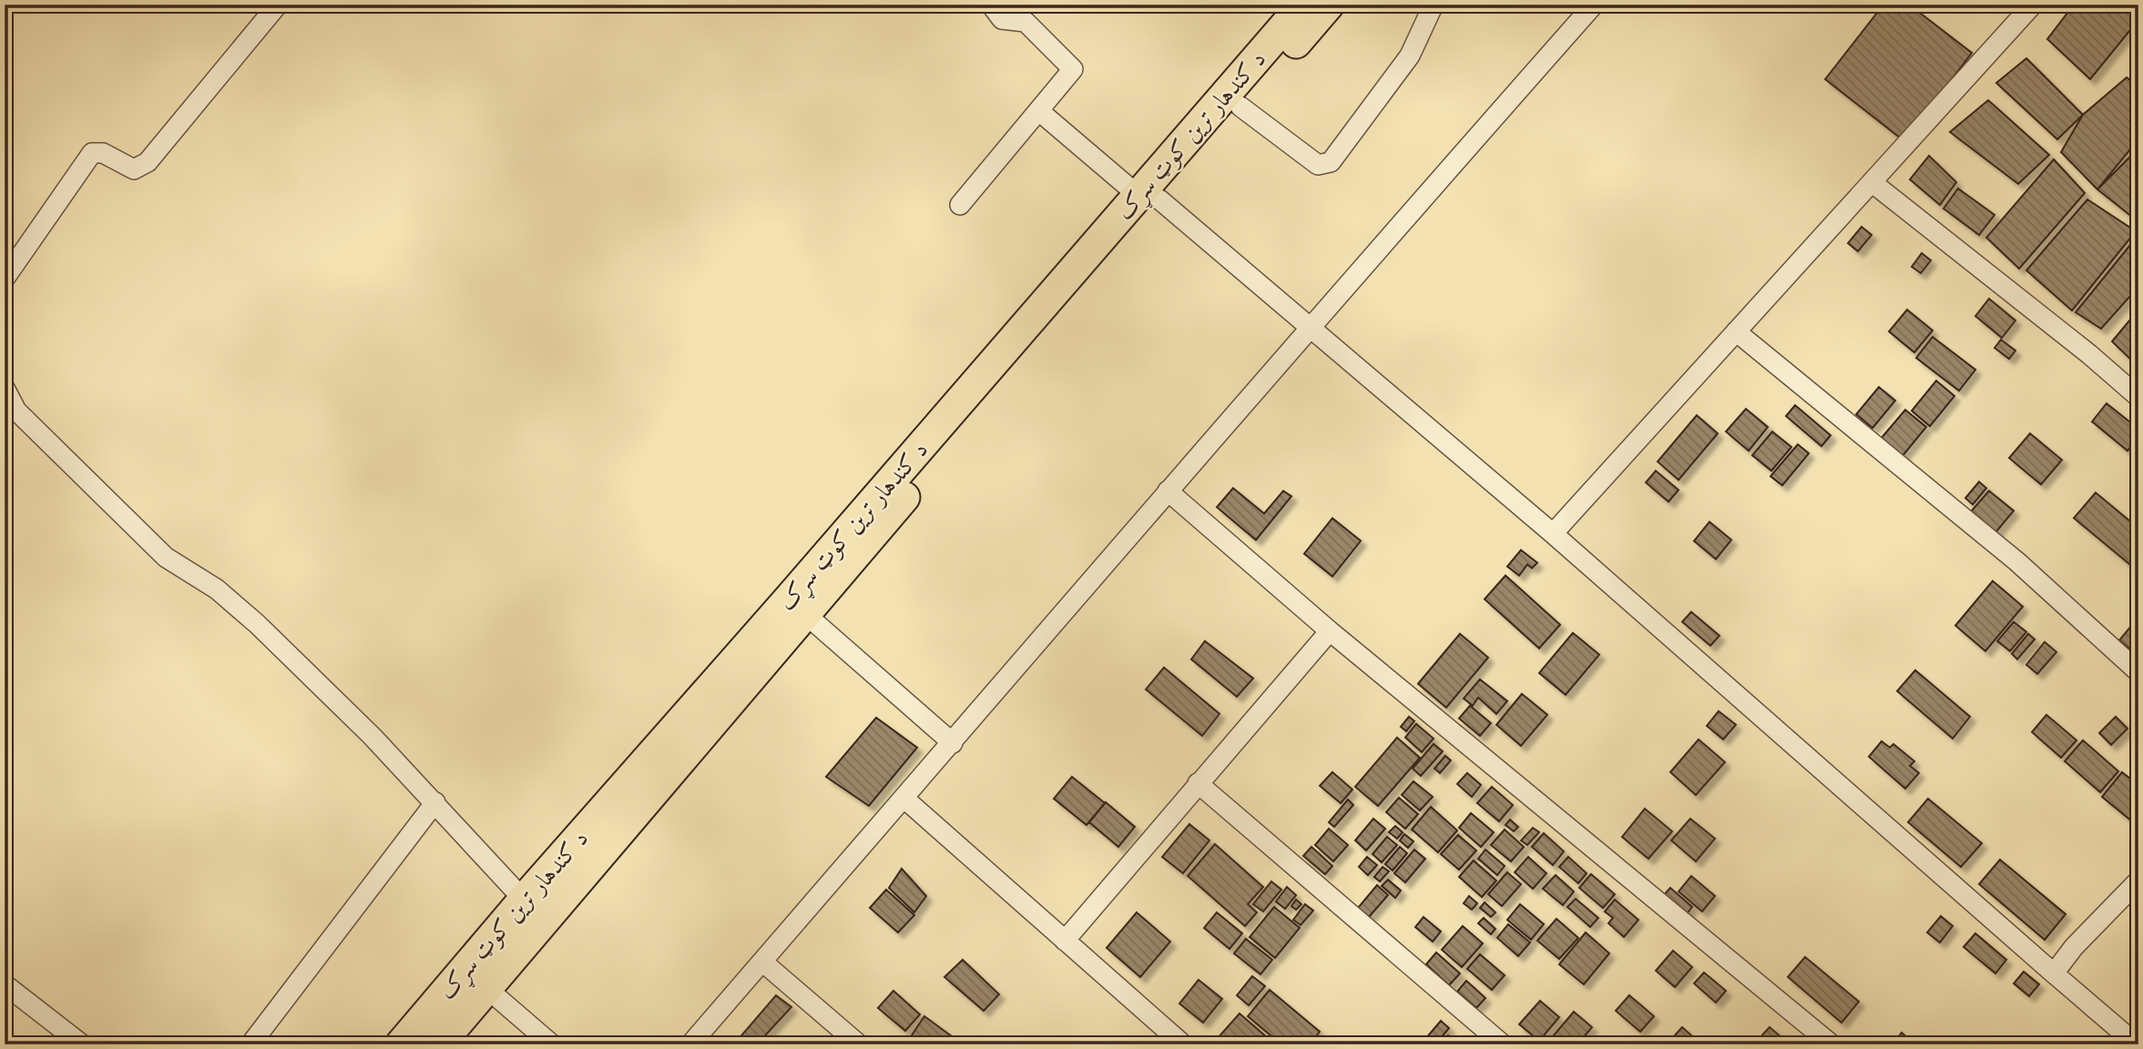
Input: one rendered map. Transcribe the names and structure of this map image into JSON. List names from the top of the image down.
{
  "streets": {
    "main road": ["د کندهار ترين کوټ سړک"]
  }
}
